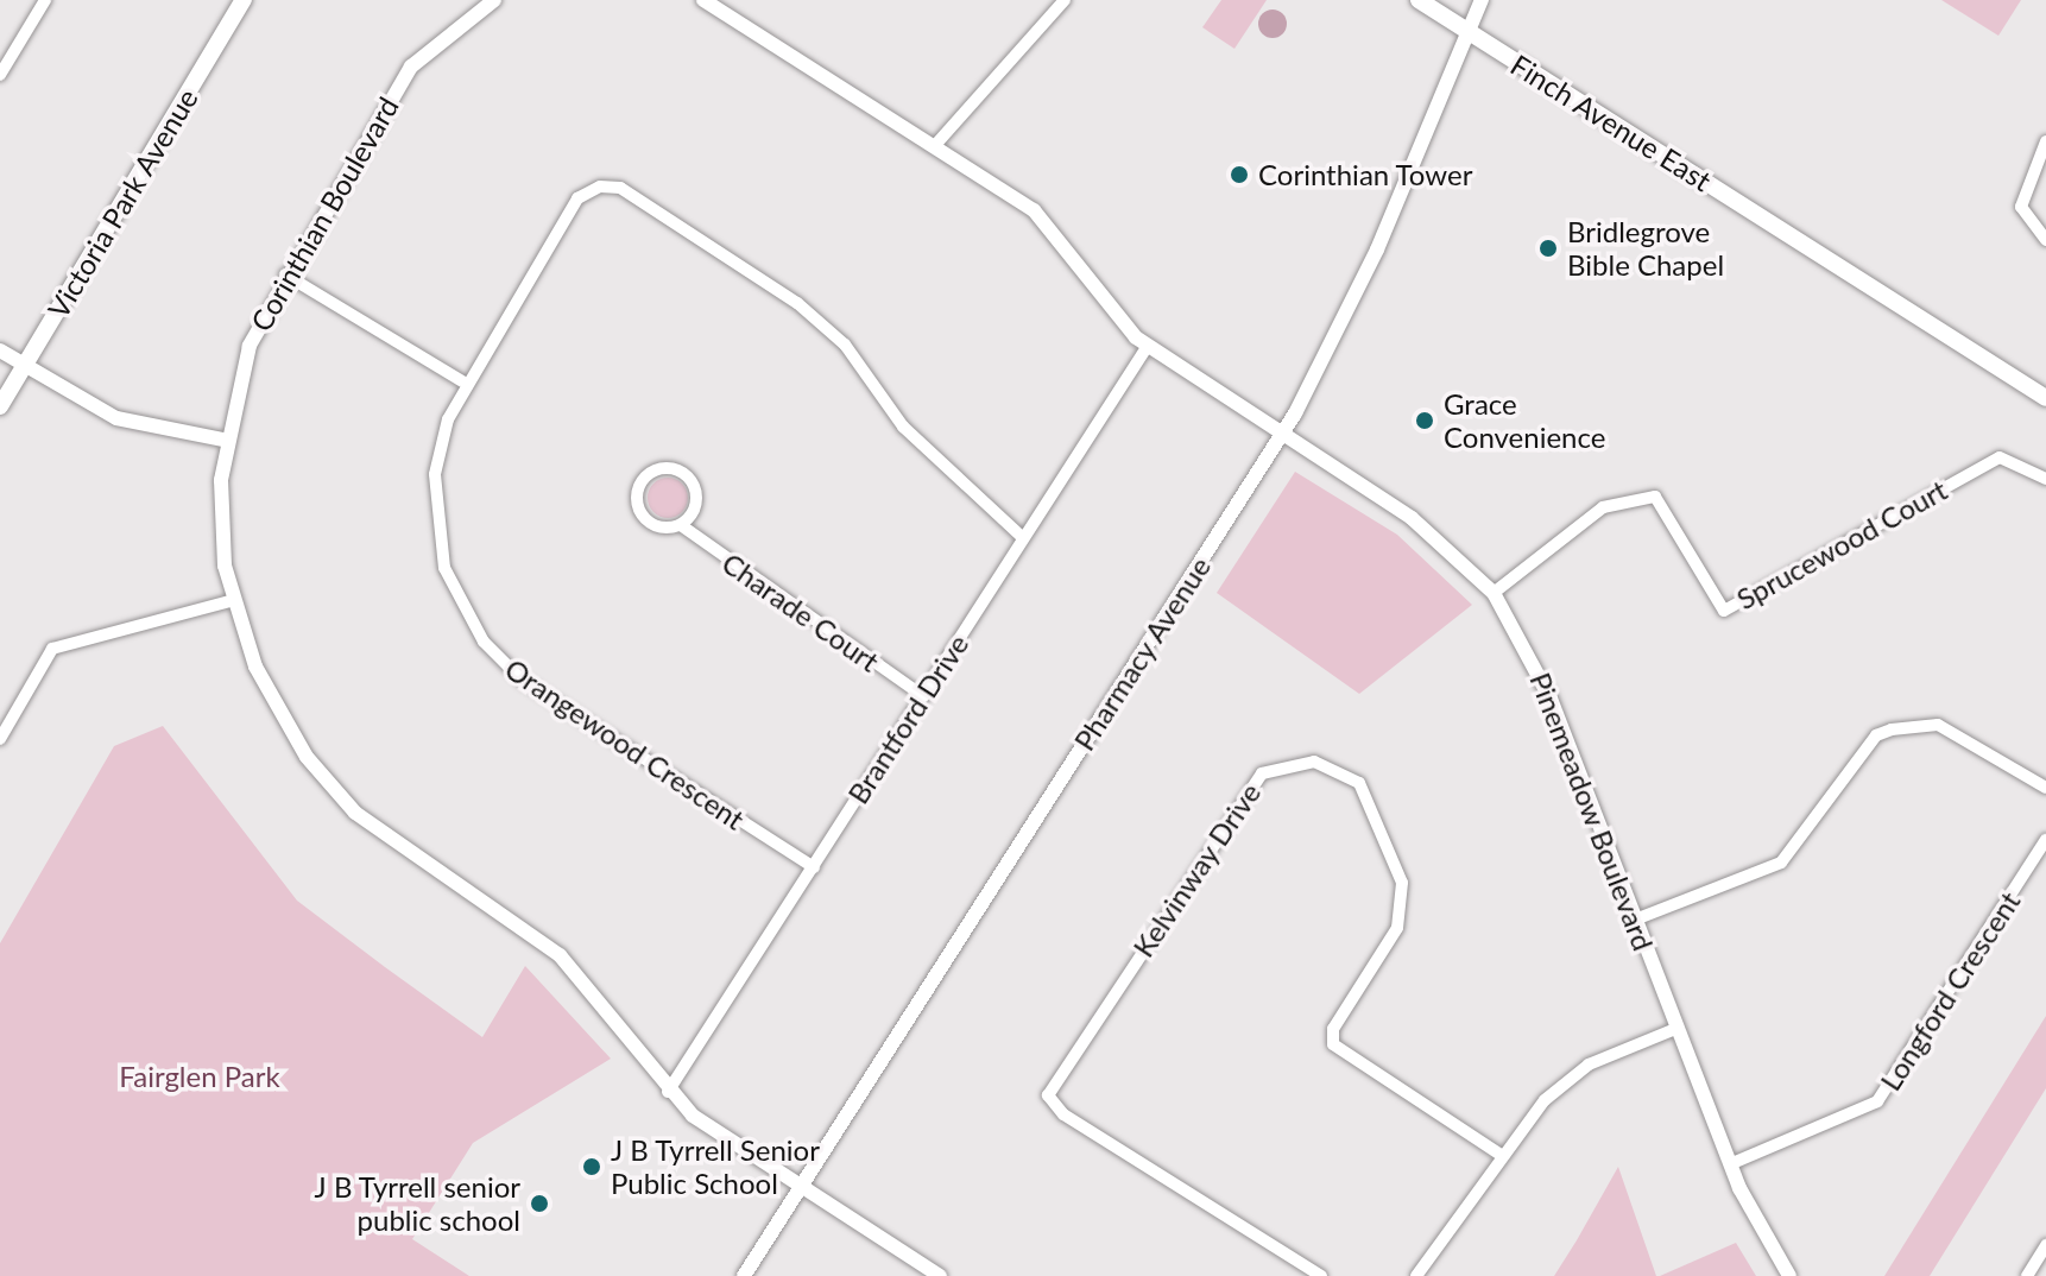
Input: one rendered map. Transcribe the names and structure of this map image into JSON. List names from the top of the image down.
{
  "streets": {
    "main road": ["Finch Avenue East", "Victoria Park Avenue"],
    "street": [
      "Corinthian Boulevard",
      "Sprucewood Court",
      "Charade Court",
      "Pharmacy Avenue",
      "Brantford Drive",
      "Orangewood Crescent",
      "Pinemeadow Boulevard",
      "Kelvinway Drive",
      "Longford Crescent"
    ]
  },
  "crossings": [
    ["Finch Avenue East", "Pharmacy Avenue"],
    ["Corinthian Boulevard", "Pharmacy Avenue"],
    ["Corinthian Boulevard", "Brantford Drive"],
    ["Sprucewood Court", "Pinemeadow Boulevard"],
    ["Charade Court", "Brantford Drive"],
    ["Pharmacy Avenue", "Pinemeadow Boulevard"],
    ["Brantford Drive", "Orangewood Crescent"],
    ["Pinemeadow Boulevard", "Longford Crescent"]
  ],
  "parks": ["Fairglen Park"],
  "places": [
    "Corinthian Tower",
    "Bridlegrove Bible Chapel",
    "Grace Convenience",
    "J B Tyrrell Senior Public School",
    "J B Tyrrell senior public school"
  ]
}
